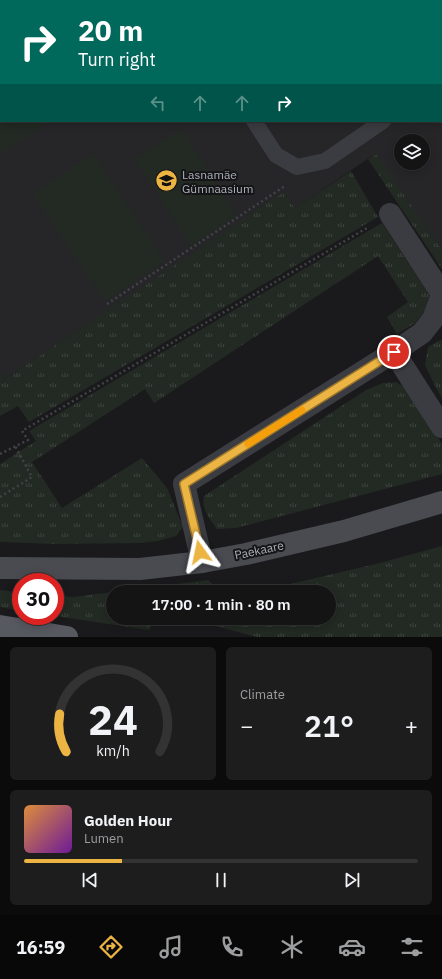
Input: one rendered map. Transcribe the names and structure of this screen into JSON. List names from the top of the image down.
{
  "streets": {
    "street": ["Paekaare"]
  },
  "places": {
    "school or university": ["Lasnamäe Gümnaasium"]
  },
  "page": {
    "turn": ["20 m", "Turn right"],
    "limit": "30",
    "trip": "17:00 · 1 min · 80 m",
    "tile": "Climate",
    "heat": ["−", "21°", "+"],
    "song": ["Golden Hour", "Lumen"],
    "tabs": "16:59",
    "gauge": ["24", "km/h"]
  }
}
